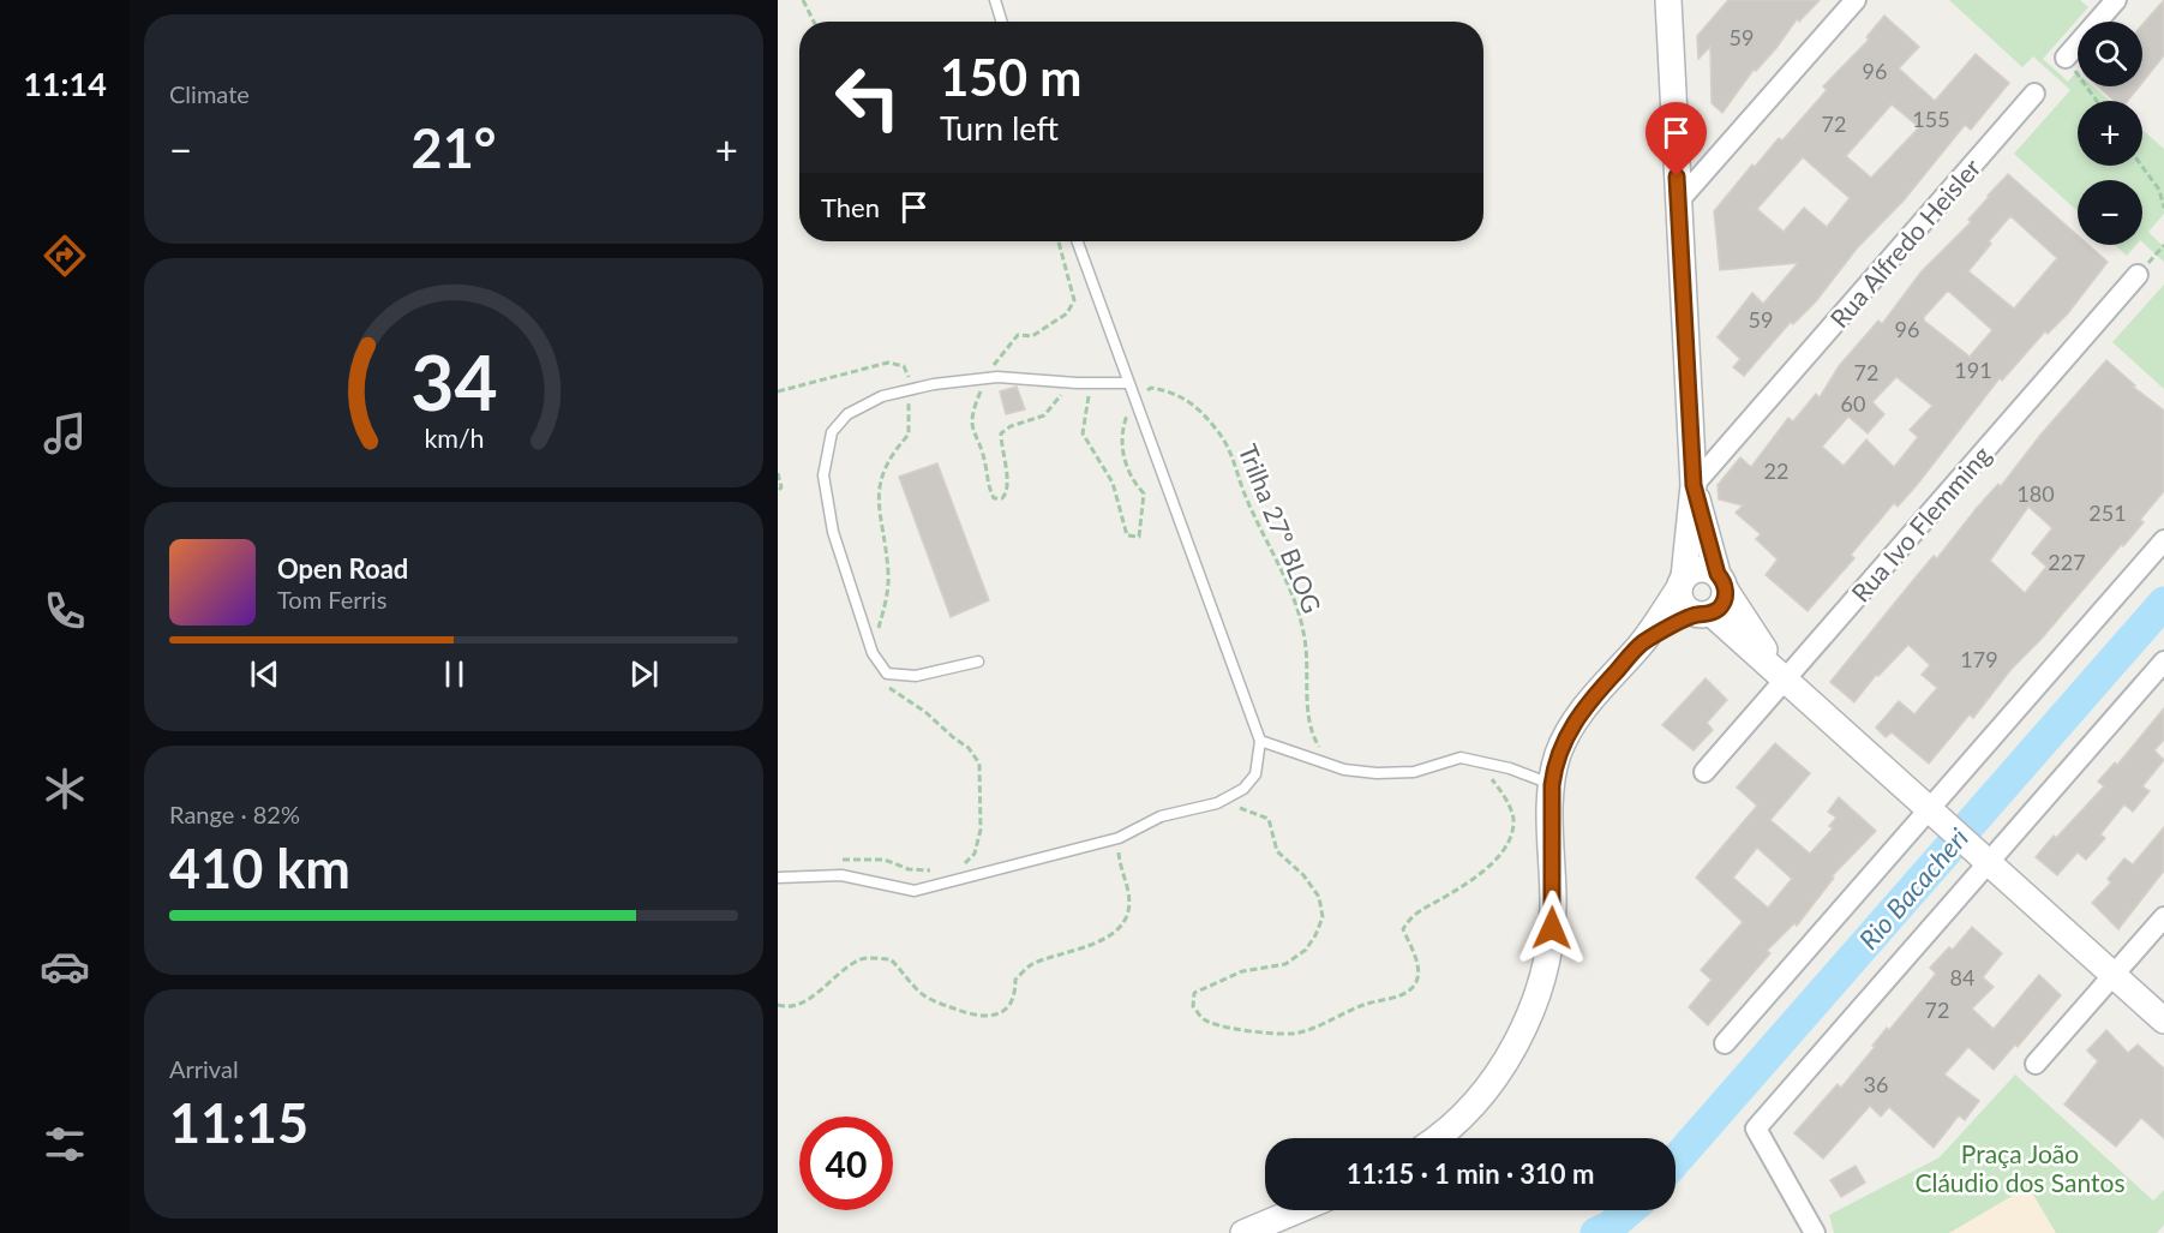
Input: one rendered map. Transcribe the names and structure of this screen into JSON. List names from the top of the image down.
{
  "streets": {
    "street": ["Rua Alfredo Heisler", "Rua Ivo Flemming"],
    "path": ["Trilha 27º BLOG"]
  },
  "water": ["Rio Bacacheri"],
  "parks": ["Praça João Cláudio dos Santos"],
  "house_numbers": [
    "59",
    "96",
    "155",
    "72",
    "59",
    "96",
    "191",
    "72",
    "60",
    "22",
    "180",
    "251",
    "227",
    "179",
    "84",
    "72",
    "36"
  ],
  "page": {
    "tabs": "11:14",
    "tile": [
      "Climate",
      ["Range · 82%", "410 km"],
      ["Arrival", "11:15"]
    ],
    "map_buttons": ["+", "−"],
    "turn": ["150 m", "Turn left"],
    "heat": ["−", "21°", "+"],
    "then": "Then",
    "song": ["Open Road", "Tom Ferris"],
    "limit": "40",
    "trip": "11:15 · 1 min · 310 m",
    "gauge": ["34", "km/h"]
  }
}
